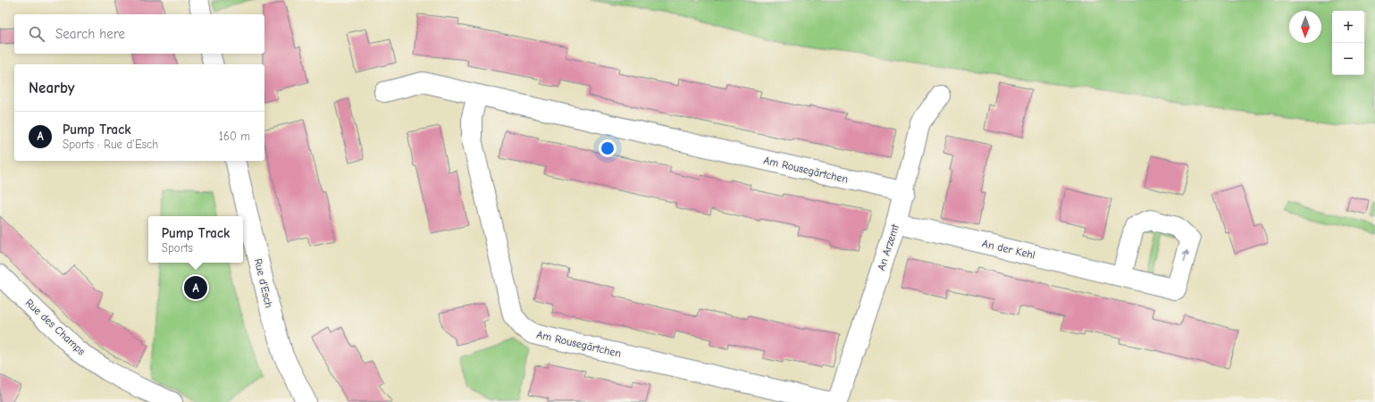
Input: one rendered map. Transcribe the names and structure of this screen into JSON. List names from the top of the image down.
{
  "streets": {
    "street": [
      "Am Rousegärtchen",
      "An Arzemt",
      "An der Kehl",
      "Rue d'Esch",
      "Rue des Champs"
    ]
  },
  "crossings": [
    ["Am Rousegärtchen", "An Arzemt"],
    ["An Arzemt", "An der Kehl"]
  ],
  "north": "bottom",
  "page": {
    "map_buttons": ["+", "−"],
    "search": "Search here",
    "heading": "Nearby",
    "list": [
      {
        "mark": "A",
        "name": "Pump Track",
        "note": "Sports · Rue d'Esch",
        "value": "160 m"
      }
    ],
    "popup": ["Pump Track", "Sports"],
    "pins": "A"
  }
}
